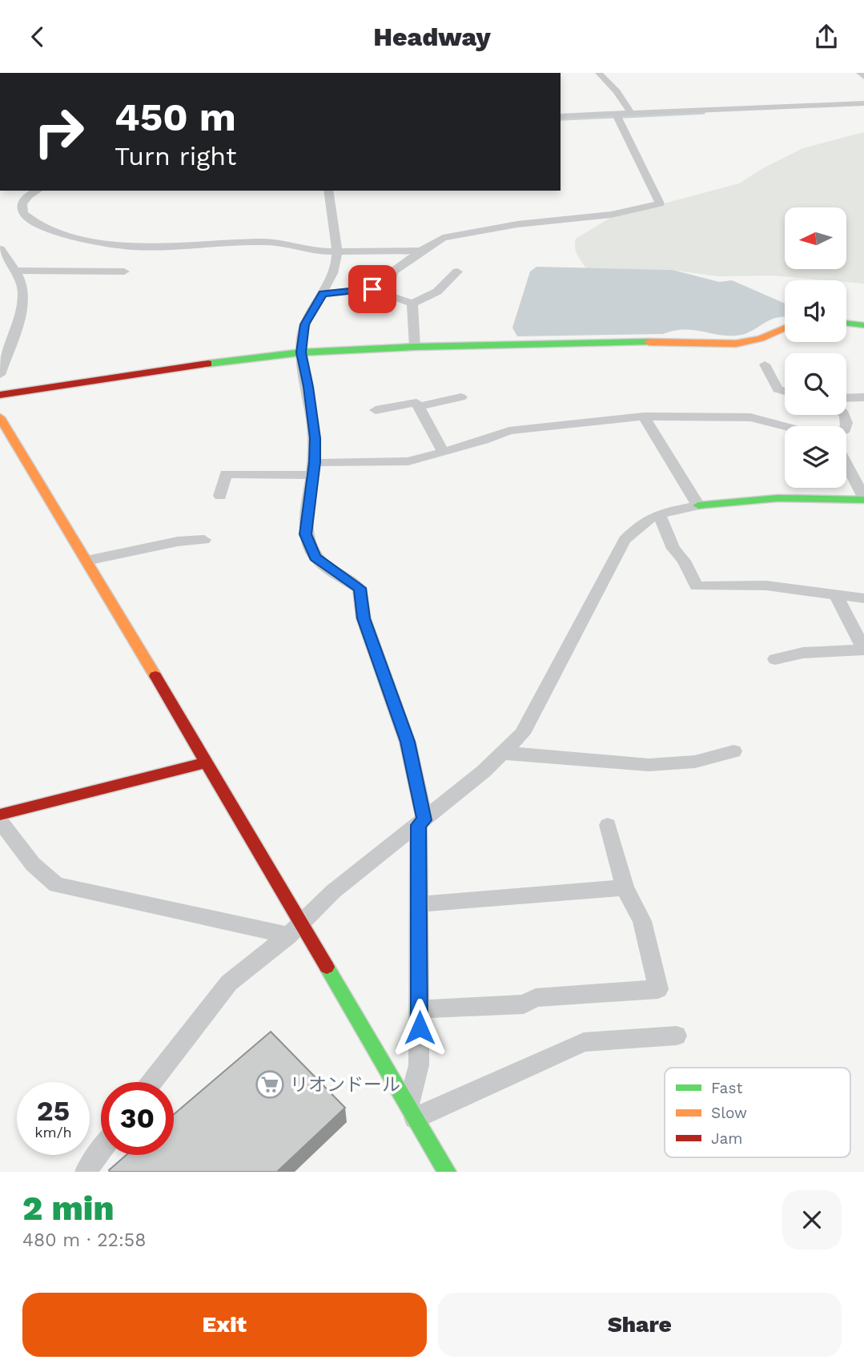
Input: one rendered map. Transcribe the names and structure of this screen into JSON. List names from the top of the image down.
{
  "places": {
    "supermarket": ["リオンドール"]
  },
  "legend": ["Fast", "Slow", "Jam"],
  "north": "left",
  "page": {
    "header": "Headway",
    "turn": ["450 m", "Turn right"],
    "speed": "25 km/h",
    "limit": "30",
    "heading": ["2 min", "480 m · 22:58"],
    "buttons": ["Exit", "Share"]
  }
}
